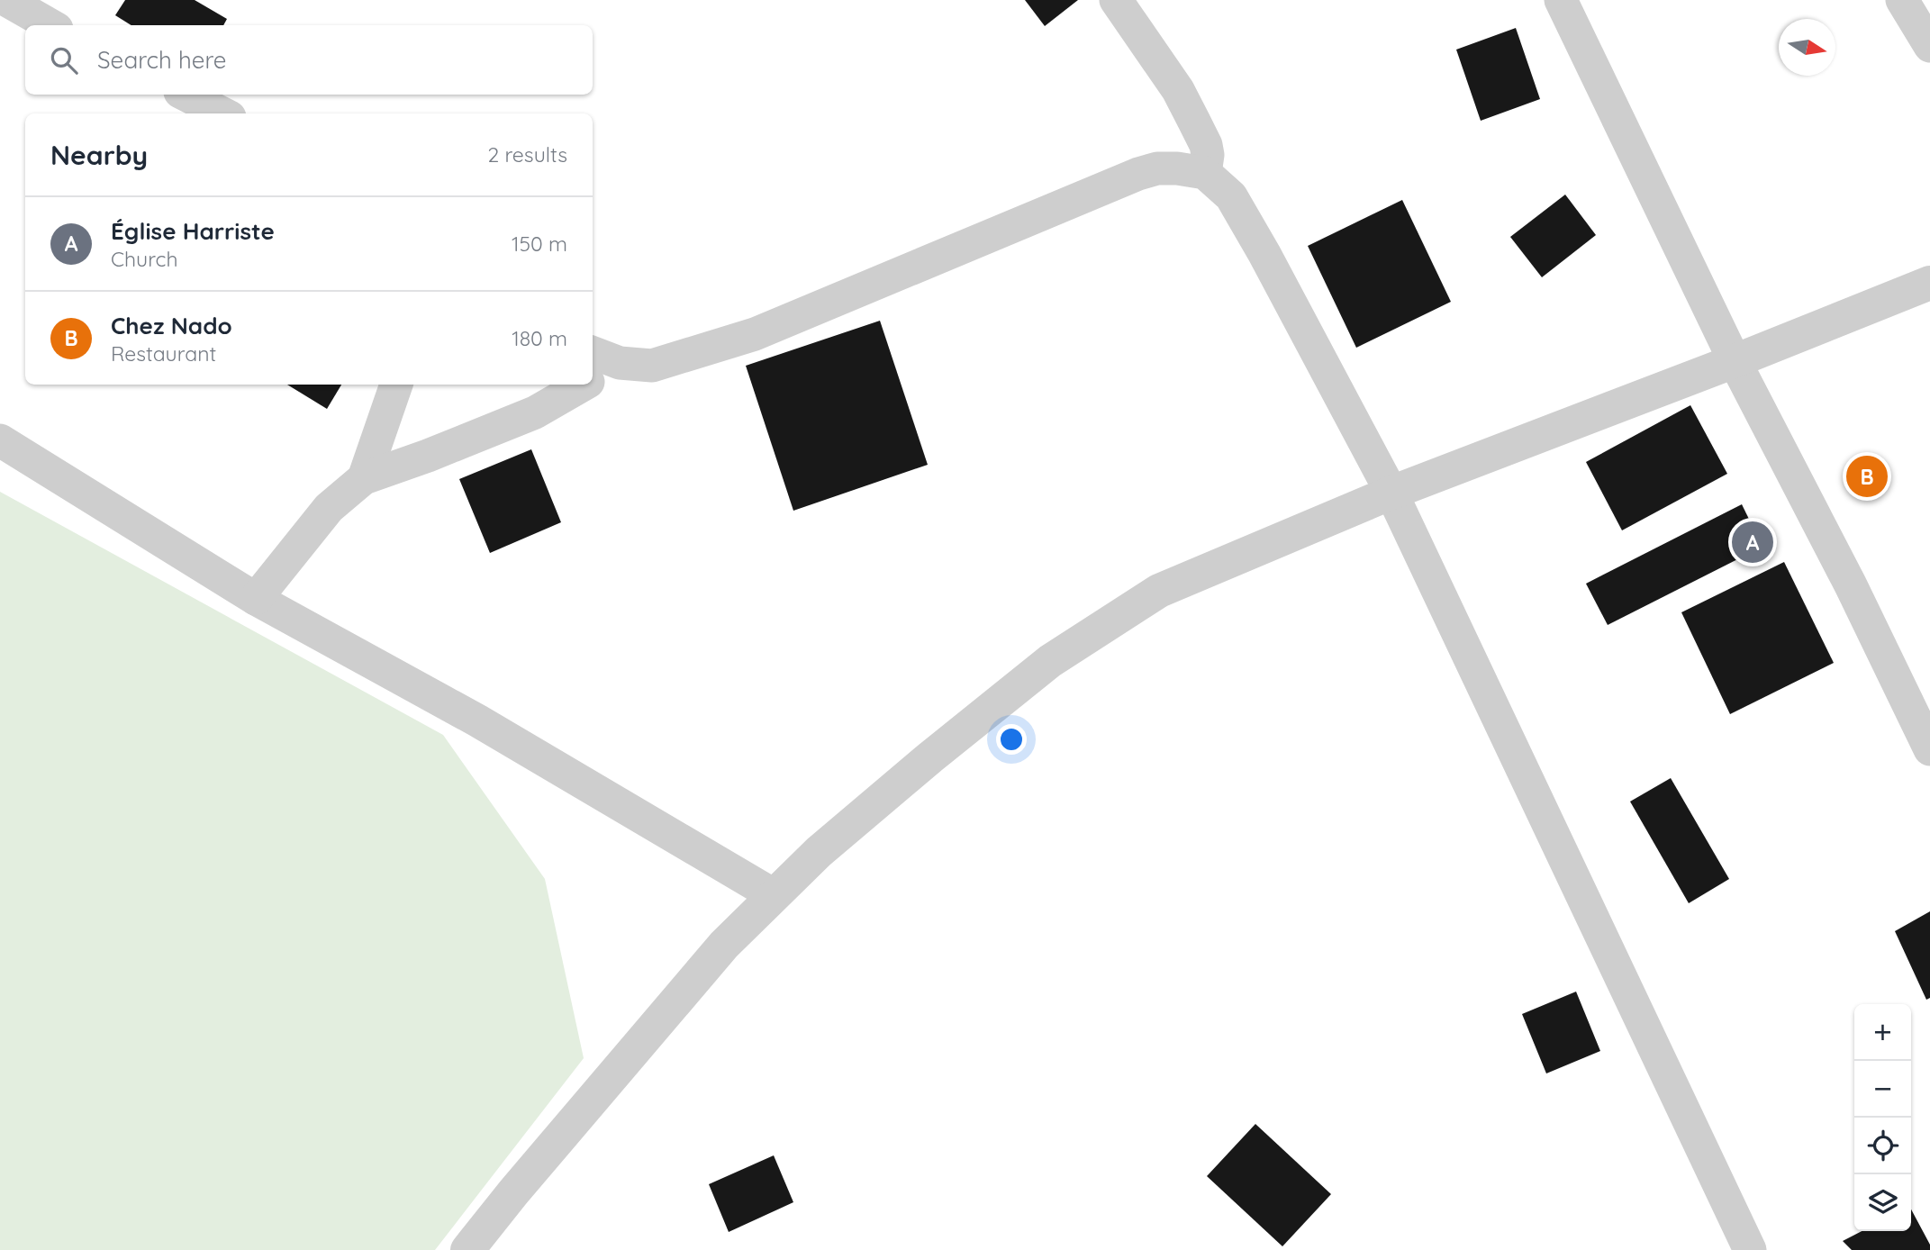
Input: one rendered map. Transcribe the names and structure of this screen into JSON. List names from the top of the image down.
{
  "north": "right",
  "page": {
    "search": "Search here",
    "heading": ["Nearby", "2 results"],
    "list": [
      {
        "mark": "A",
        "name": "Église Harriste",
        "note": "Church",
        "value": "150 m"
      },
      {
        "mark": "B",
        "name": "Chez Nado",
        "note": "Restaurant",
        "value": "180 m"
      }
    ],
    "pins": ["B", "A"],
    "map_buttons": ["+", "−"]
  }
}
